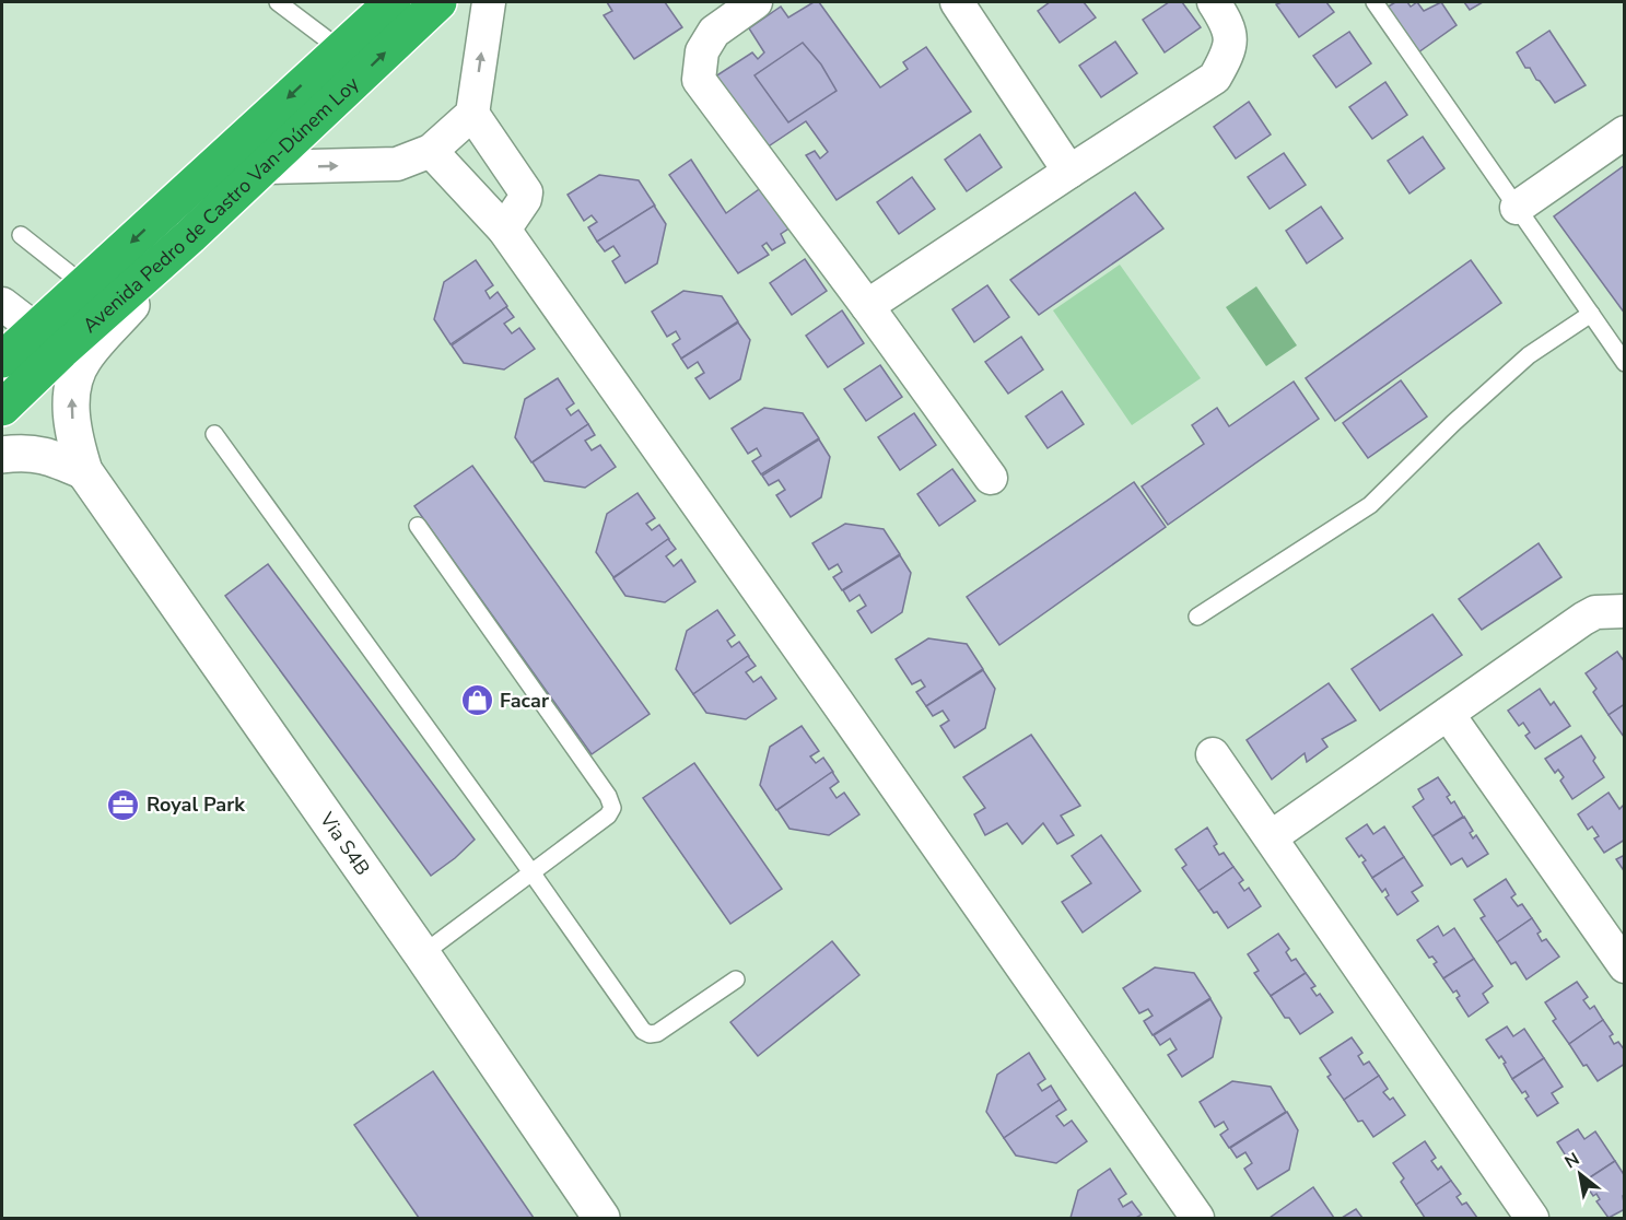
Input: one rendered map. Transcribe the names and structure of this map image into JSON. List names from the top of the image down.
{
  "streets": {
    "highway": ["Avenida Pedro de Castro Van-Dúnem Loy"],
    "street": ["Via S4B"]
  },
  "places": {
    "shop": ["Facar"],
    "office": ["Royal Park"]
  },
  "north": "top left"
}
